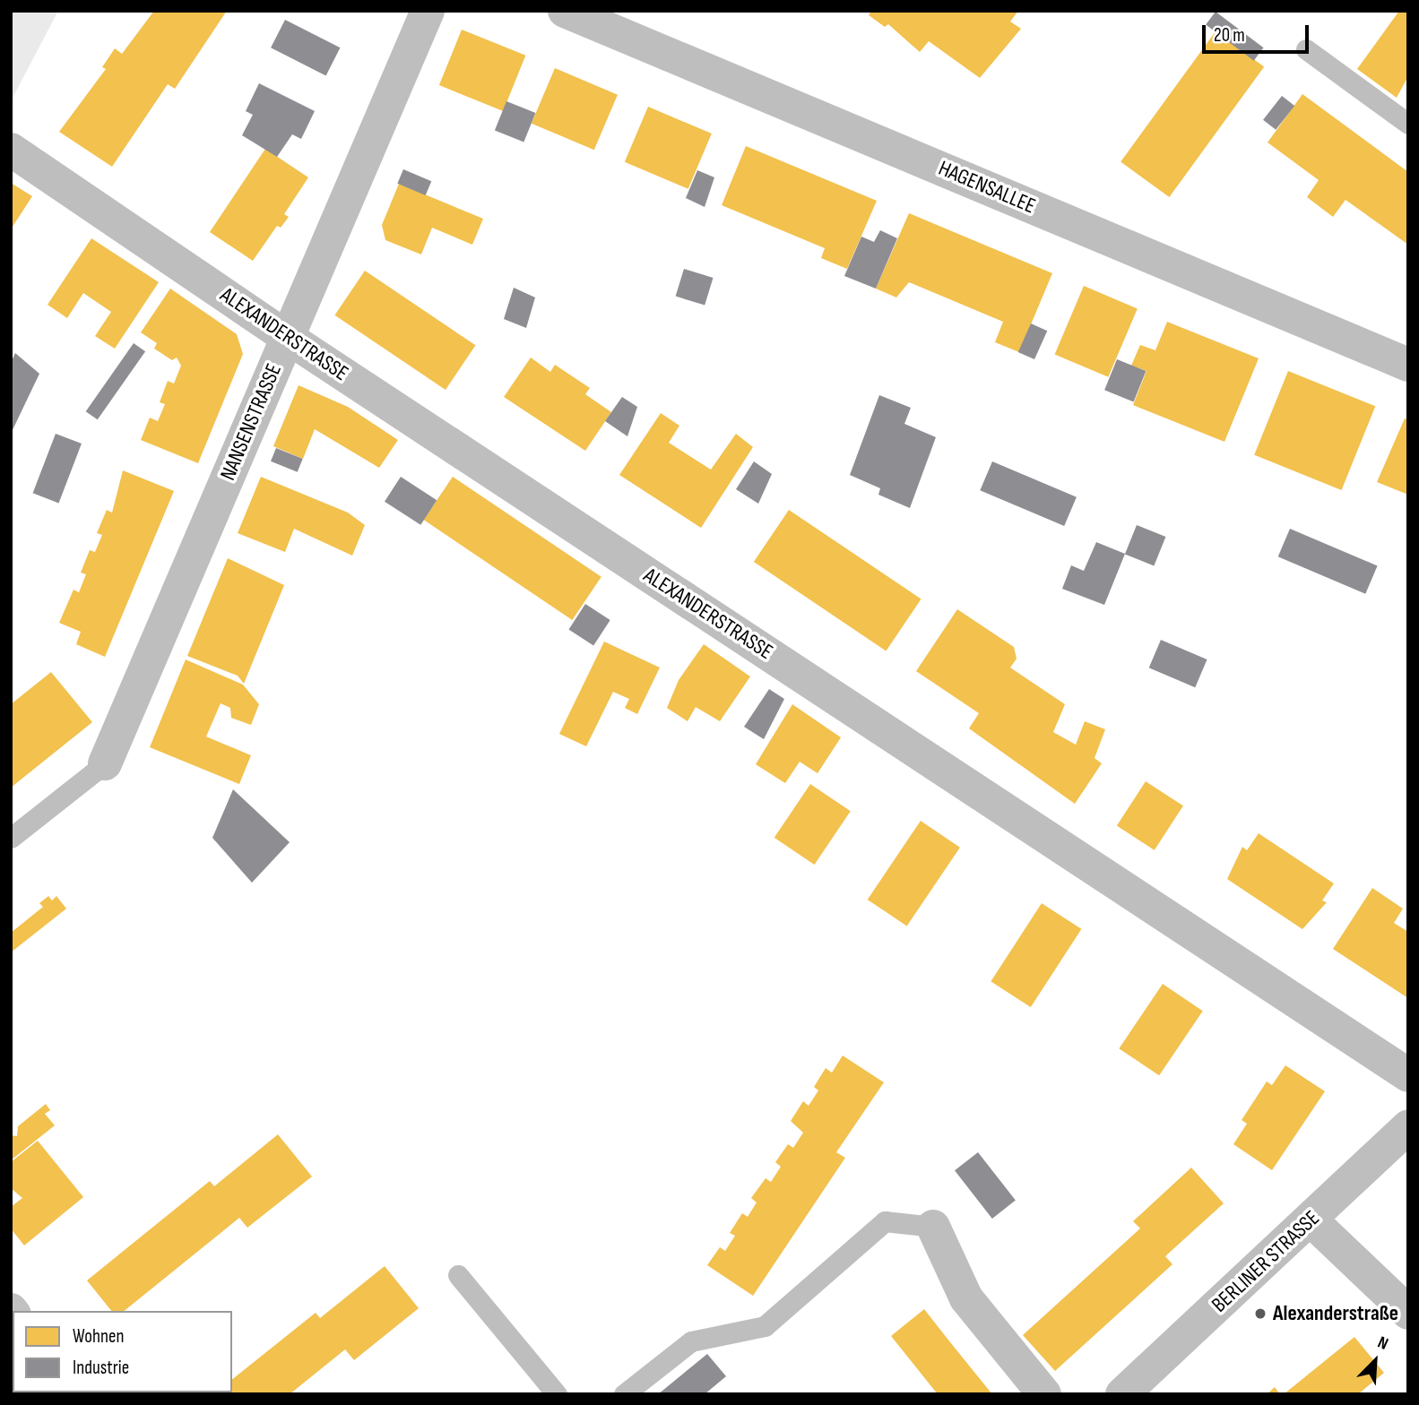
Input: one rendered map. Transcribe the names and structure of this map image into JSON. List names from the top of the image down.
{
  "streets": {
    "street": [
      "HAGENSALLEE",
      "ALEXANDERSTRASSE",
      "NANSENSTRASSE",
      "BERLINER STRASSE"
    ]
  },
  "crossings": [
    ["ALEXANDERSTRASSE", "NANSENSTRASSE"]
  ],
  "places": ["Alexanderstraße"],
  "legend": ["Wohnen", "Industrie"],
  "scale_bar": "20 m",
  "north": "top right"
}
